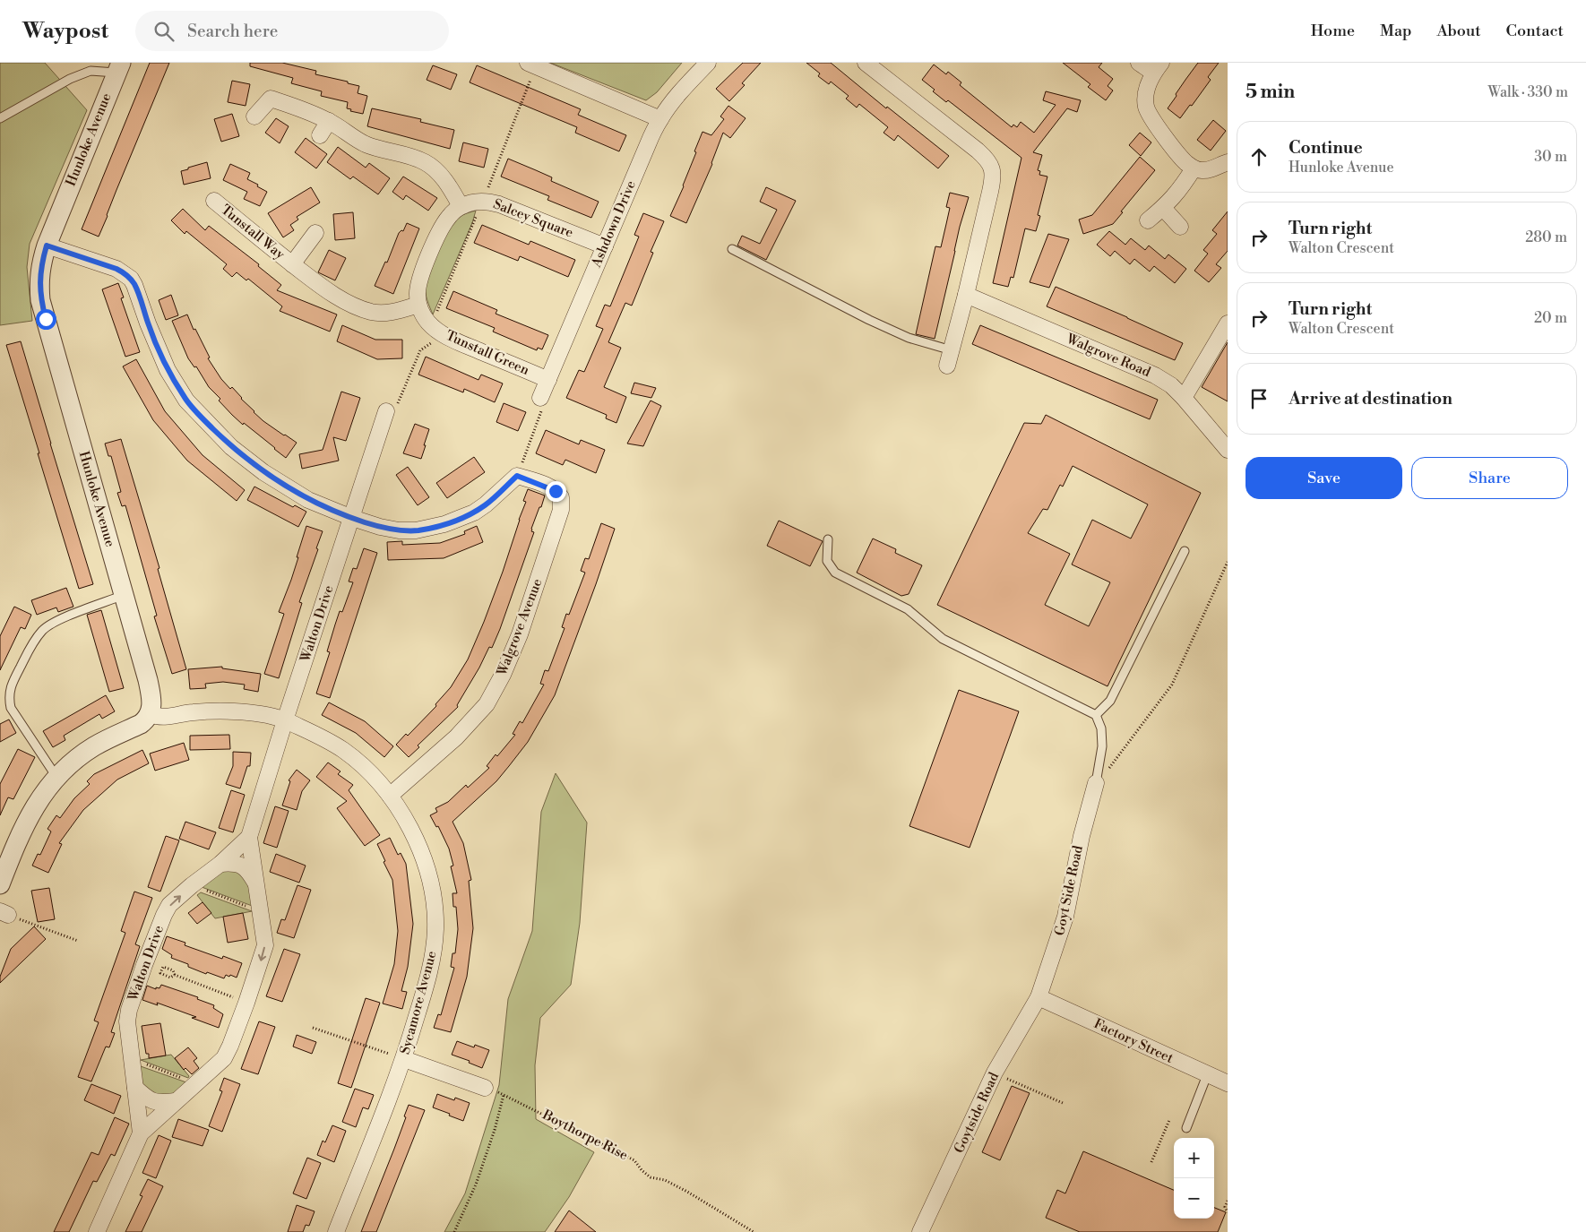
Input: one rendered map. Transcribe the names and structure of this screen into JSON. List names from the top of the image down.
{
  "streets": {
    "street": [
      "Hunloke Avenue",
      "Salcey Square",
      "Ashdown Drive",
      "Tunstall Way",
      "Tunstall Green",
      "Walgrove Road",
      "Walton Drive",
      "Walgrove Avenue",
      "Goyt Side Road",
      "Sycamore Avenue",
      "Factory Street",
      "Goytside Road"
    ],
    "path": ["Boythorpe Rise"]
  },
  "crossings": [
    ["Hunloke Avenue", "Sycamore Avenue"],
    ["Salcey Square", "Ashdown Drive"],
    ["Ashdown Drive", "Tunstall Green"],
    ["Tunstall Way", "Tunstall Green"],
    ["Walton Drive", "Sycamore Avenue"],
    ["Walgrove Avenue", "Sycamore Avenue"],
    ["Goyt Side Road", "Factory Street"],
    ["Goyt Side Road", "Goytside Road"],
    ["Factory Street", "Goytside Road"]
  ],
  "page": {
    "header": "Waypost",
    "search": "Search here",
    "nav": [
      "Home",
      "Map",
      "About",
      "Contact"
    ],
    "heading": ["5 min", "Walk · 330 m"],
    "list": [
      ["Continue", "Hunloke Avenue", "30 m"],
      ["Turn right", "Walton Crescent", "280 m"],
      ["Turn right", "Walton Crescent", "20 m"],
      "Arrive at destination"
    ],
    "buttons": ["Save", "Share"],
    "map_buttons": ["+", "−"]
  }
}
